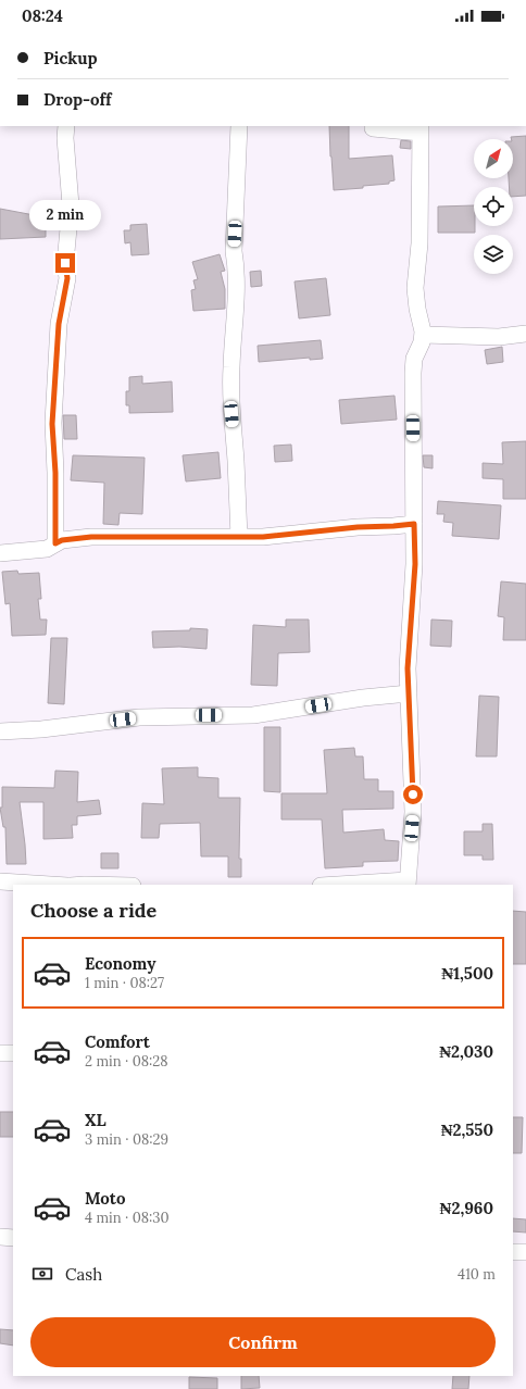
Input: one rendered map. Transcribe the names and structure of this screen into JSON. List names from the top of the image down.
{
  "north": "top right",
  "page": {
    "status": "08:24",
    "banner": ["Pickup", "Drop-off"],
    "bubble": "2 min",
    "heading": "Choose a ride",
    "list": [
      {
        "name": "Economy",
        "note": "1 min · 08:27",
        "value": "₦1,500"
      },
      {
        "name": "Comfort",
        "note": "2 min · 08:28",
        "value": "₦2,030"
      },
      {
        "name": "XL",
        "note": "3 min · 08:29",
        "value": "₦2,550"
      },
      {
        "name": "Moto",
        "note": "4 min · 08:30",
        "value": "₦2,960"
      }
    ],
    "pay": ["Cash", "410 m"],
    "buttons": "Confirm"
  }
}
